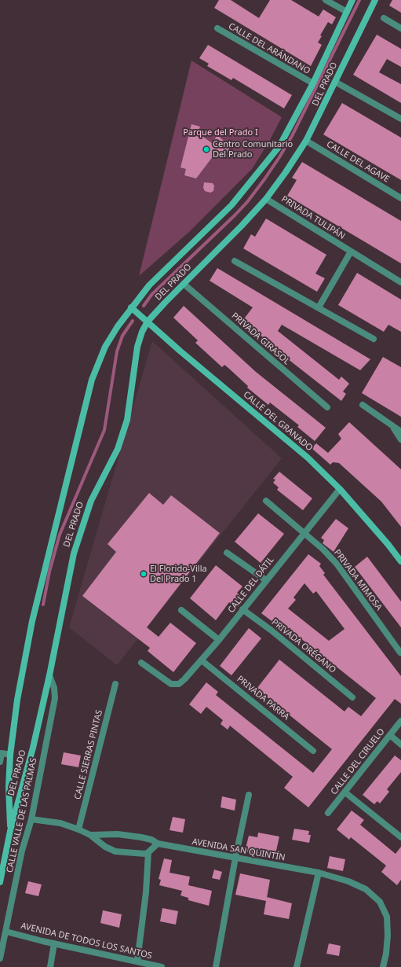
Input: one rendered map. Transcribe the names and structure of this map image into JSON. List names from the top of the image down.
{
  "streets": {
    "main road": ["DEL PRADO", "CALLE DEL GRANADO"],
    "street": [
      "CALLE DEL ARÁNDANO",
      "CALLE DEL AGAVE",
      "PRIVADA TULIPÁN",
      "PRIVADA GIRASOL",
      "PRIVADA MIMOSA",
      "CALLE DEL DÁTIL",
      "PRIVADA ORÉGANO",
      "PRIVADA PARRA",
      "CALLE SIERRAS PINTAS",
      "CALLE DEL CIRUELO",
      "CALLE VALLE DE LAS PALMAS",
      "AVENIDA SAN QUINTÍN",
      "AVENIDA DE TODOS LOS SANTOS"
    ]
  },
  "crossings": [
    ["CALLE DEL ARÁNDANO", "DEL PRADO"],
    ["DEL PRADO", "CALLE DEL AGAVE"],
    ["DEL PRADO", "PRIVADA TULIPÁN"],
    ["DEL PRADO", "PRIVADA GIRASOL"],
    ["DEL PRADO", "CALLE DEL GRANADO"],
    ["DEL PRADO", "CALLE VALLE DE LAS PALMAS"],
    ["CALLE DEL GRANADO", "CALLE DEL DÁTIL"],
    ["PRIVADA MIMOSA", "CALLE DEL DÁTIL"],
    ["CALLE DEL DÁTIL", "PRIVADA ORÉGANO"],
    ["CALLE DEL DÁTIL", "PRIVADA PARRA"],
    ["CALLE VALLE DE LAS PALMAS", "AVENIDA DE TODOS LOS SANTOS"]
  ],
  "parks": ["Parque del Prado I"],
  "places": ["Centro Comunitario Del Prado", "El Florido-Villa Del Prado 1"]
}
